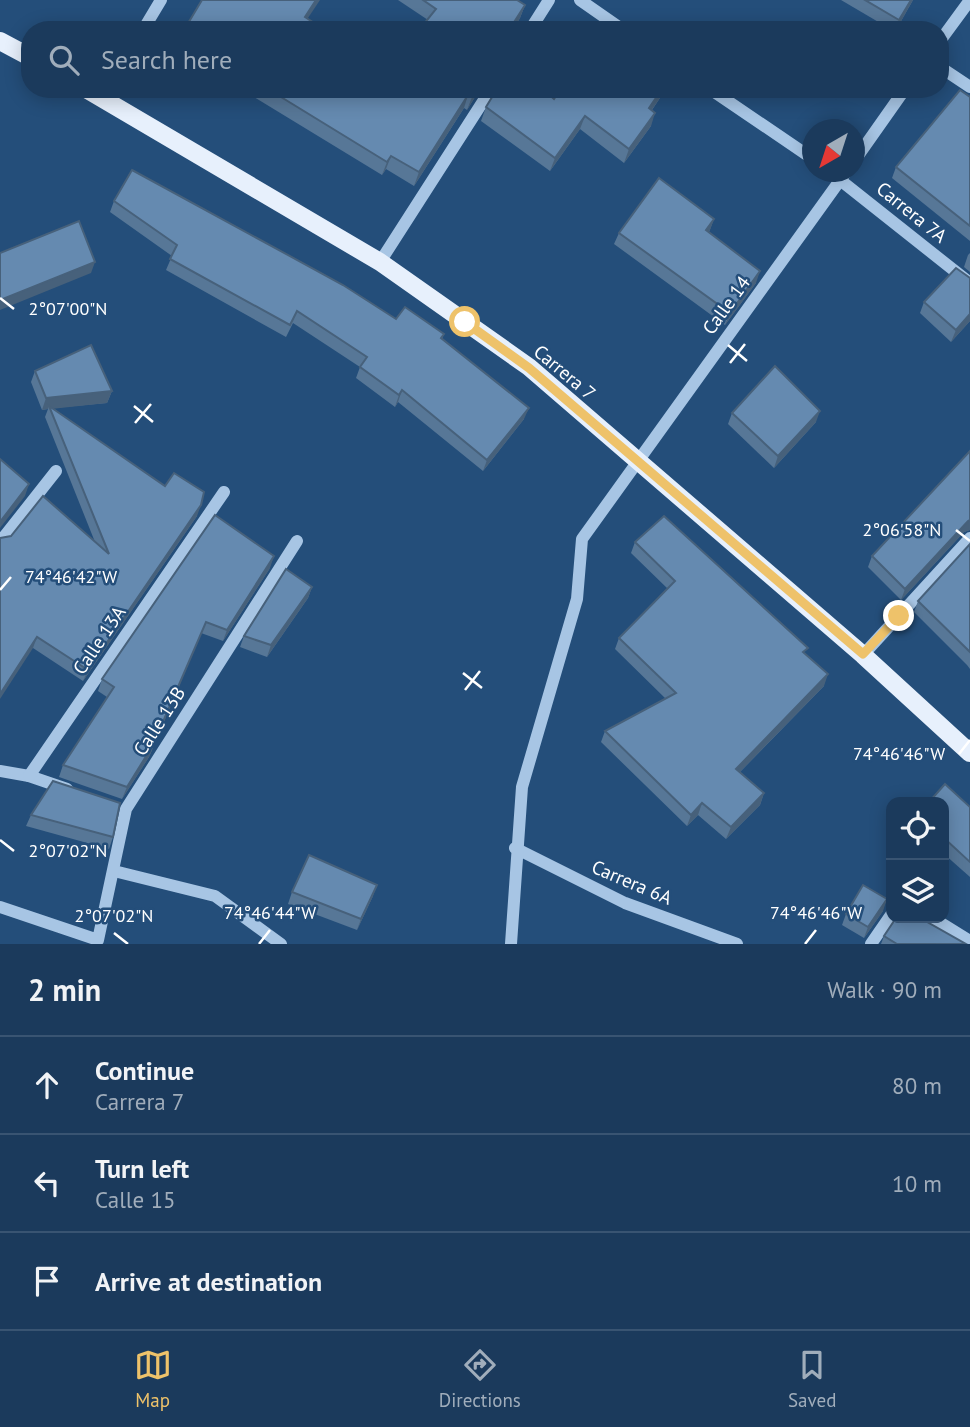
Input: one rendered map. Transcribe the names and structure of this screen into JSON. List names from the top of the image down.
{
  "streets": {
    "main road": ["Carrera 7"],
    "street": [
      "Carrera 7A",
      "Calle 14",
      "Calle 13A",
      "Calle 13B",
      "Carrera 6A"
    ]
  },
  "crossings": [
    ["Calle 14", "Carrera 7"],
    ["Calle 14", "Carrera 6A"]
  ],
  "north": "bottom left",
  "page": {
    "search": "Search here",
    "heading": ["2 min", "Walk · 90 m"],
    "list": [
      ["Continue", "Carrera 7", "80 m"],
      ["Turn left", "Calle 15", "10 m"],
      "Arrive at destination"
    ],
    "nav": ["Map", "Directions", "Saved"]
  },
  "coordinates": [
    "2°07'00\"N",
    "2°06'58\"N",
    "74°46'42\"W",
    "74°46'46\"W",
    "2°07'02\"N",
    "74°46'44\"W"
  ]
}
